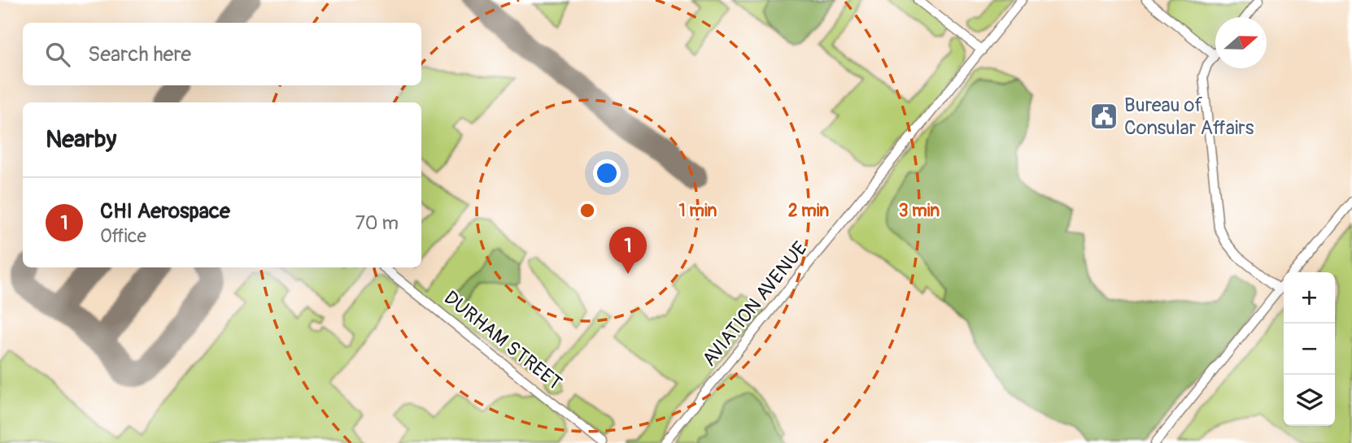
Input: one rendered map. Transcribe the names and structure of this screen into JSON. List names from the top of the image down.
{
  "streets": {
    "street": ["AVIATION AVENUE", "DURHAM STREET"]
  },
  "places": {
    "public building": ["Bureau of Consular Affairs"]
  },
  "north": "right",
  "page": {
    "search": "Search here",
    "heading": "Nearby",
    "list": [
      {
        "mark": "1",
        "name": "CHI Aerospace",
        "note": "Office",
        "value": "70 m"
      }
    ],
    "pins": "1",
    "map_buttons": ["+", "−"]
  },
  "rings": ["1 min", "2 min", "3 min"]
}
